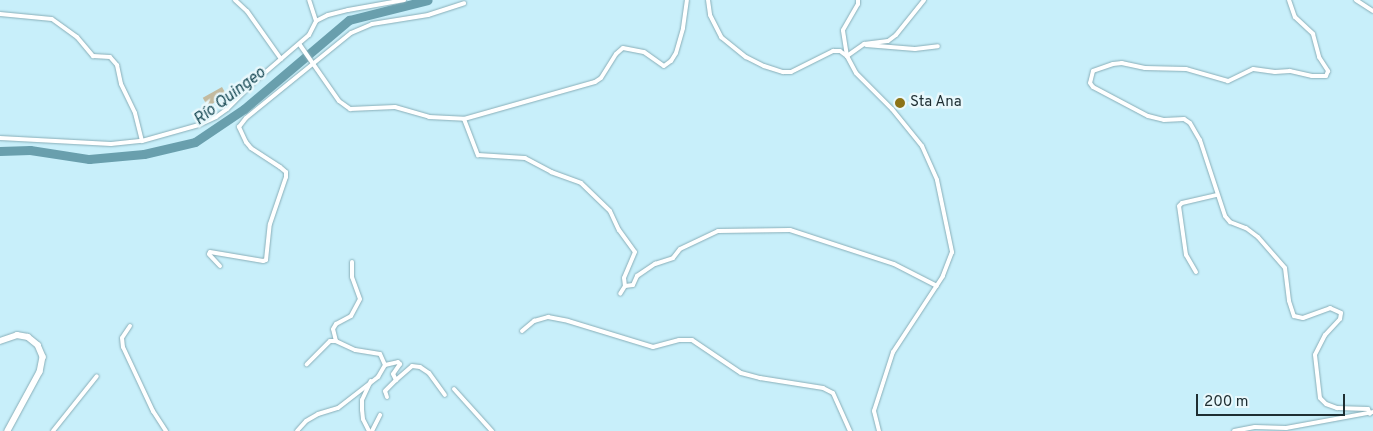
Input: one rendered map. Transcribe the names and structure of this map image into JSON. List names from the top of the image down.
{
  "water": ["Río Quingeo"],
  "places": ["Sta Ana"],
  "scale_bar": "200 m"
}
